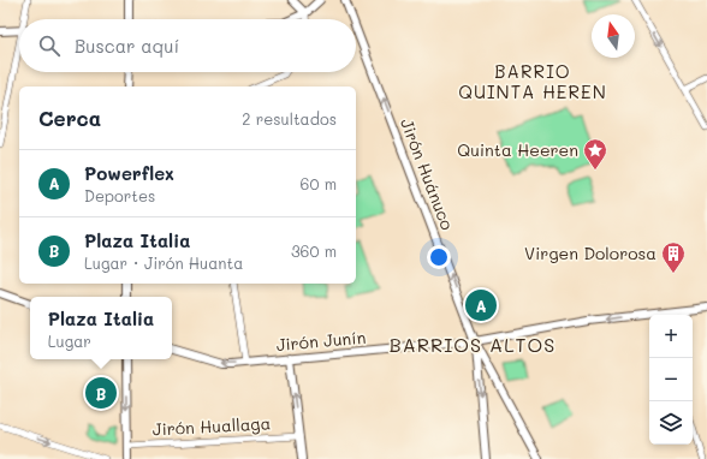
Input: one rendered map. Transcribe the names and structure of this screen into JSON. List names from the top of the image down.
{
  "streets": {
    "street": ["Jirón Huánuco", "Jirón Junín", "Jirón Huallaga"]
  },
  "crossings": [
    ["Jirón Huánuco", "Jirón Junín"]
  ],
  "one_way": ["Jirón Huánuco", "Jirón Junín"],
  "districts": ["BARRIO QUINTA HEREN", "BARRIOS ALTOS"],
  "places": {
    "place": ["Quinta Heeren"],
    "building": ["Virgen Dolorosa"]
  },
  "north": "top",
  "page": {
    "search": "Buscar aquí",
    "heading": ["Cerca", "2 resultados"],
    "list": [
      {
        "mark": "A",
        "name": "Powerflex",
        "note": "Deportes",
        "value": "60 m"
      },
      {
        "mark": "B",
        "name": "Plaza Italia",
        "note": "Lugar · Jirón Huanta",
        "value": "360 m"
      }
    ],
    "pins": ["A", "B"],
    "popup": ["Plaza Italia", "Lugar"],
    "map_buttons": ["+", "−"]
  }
}
